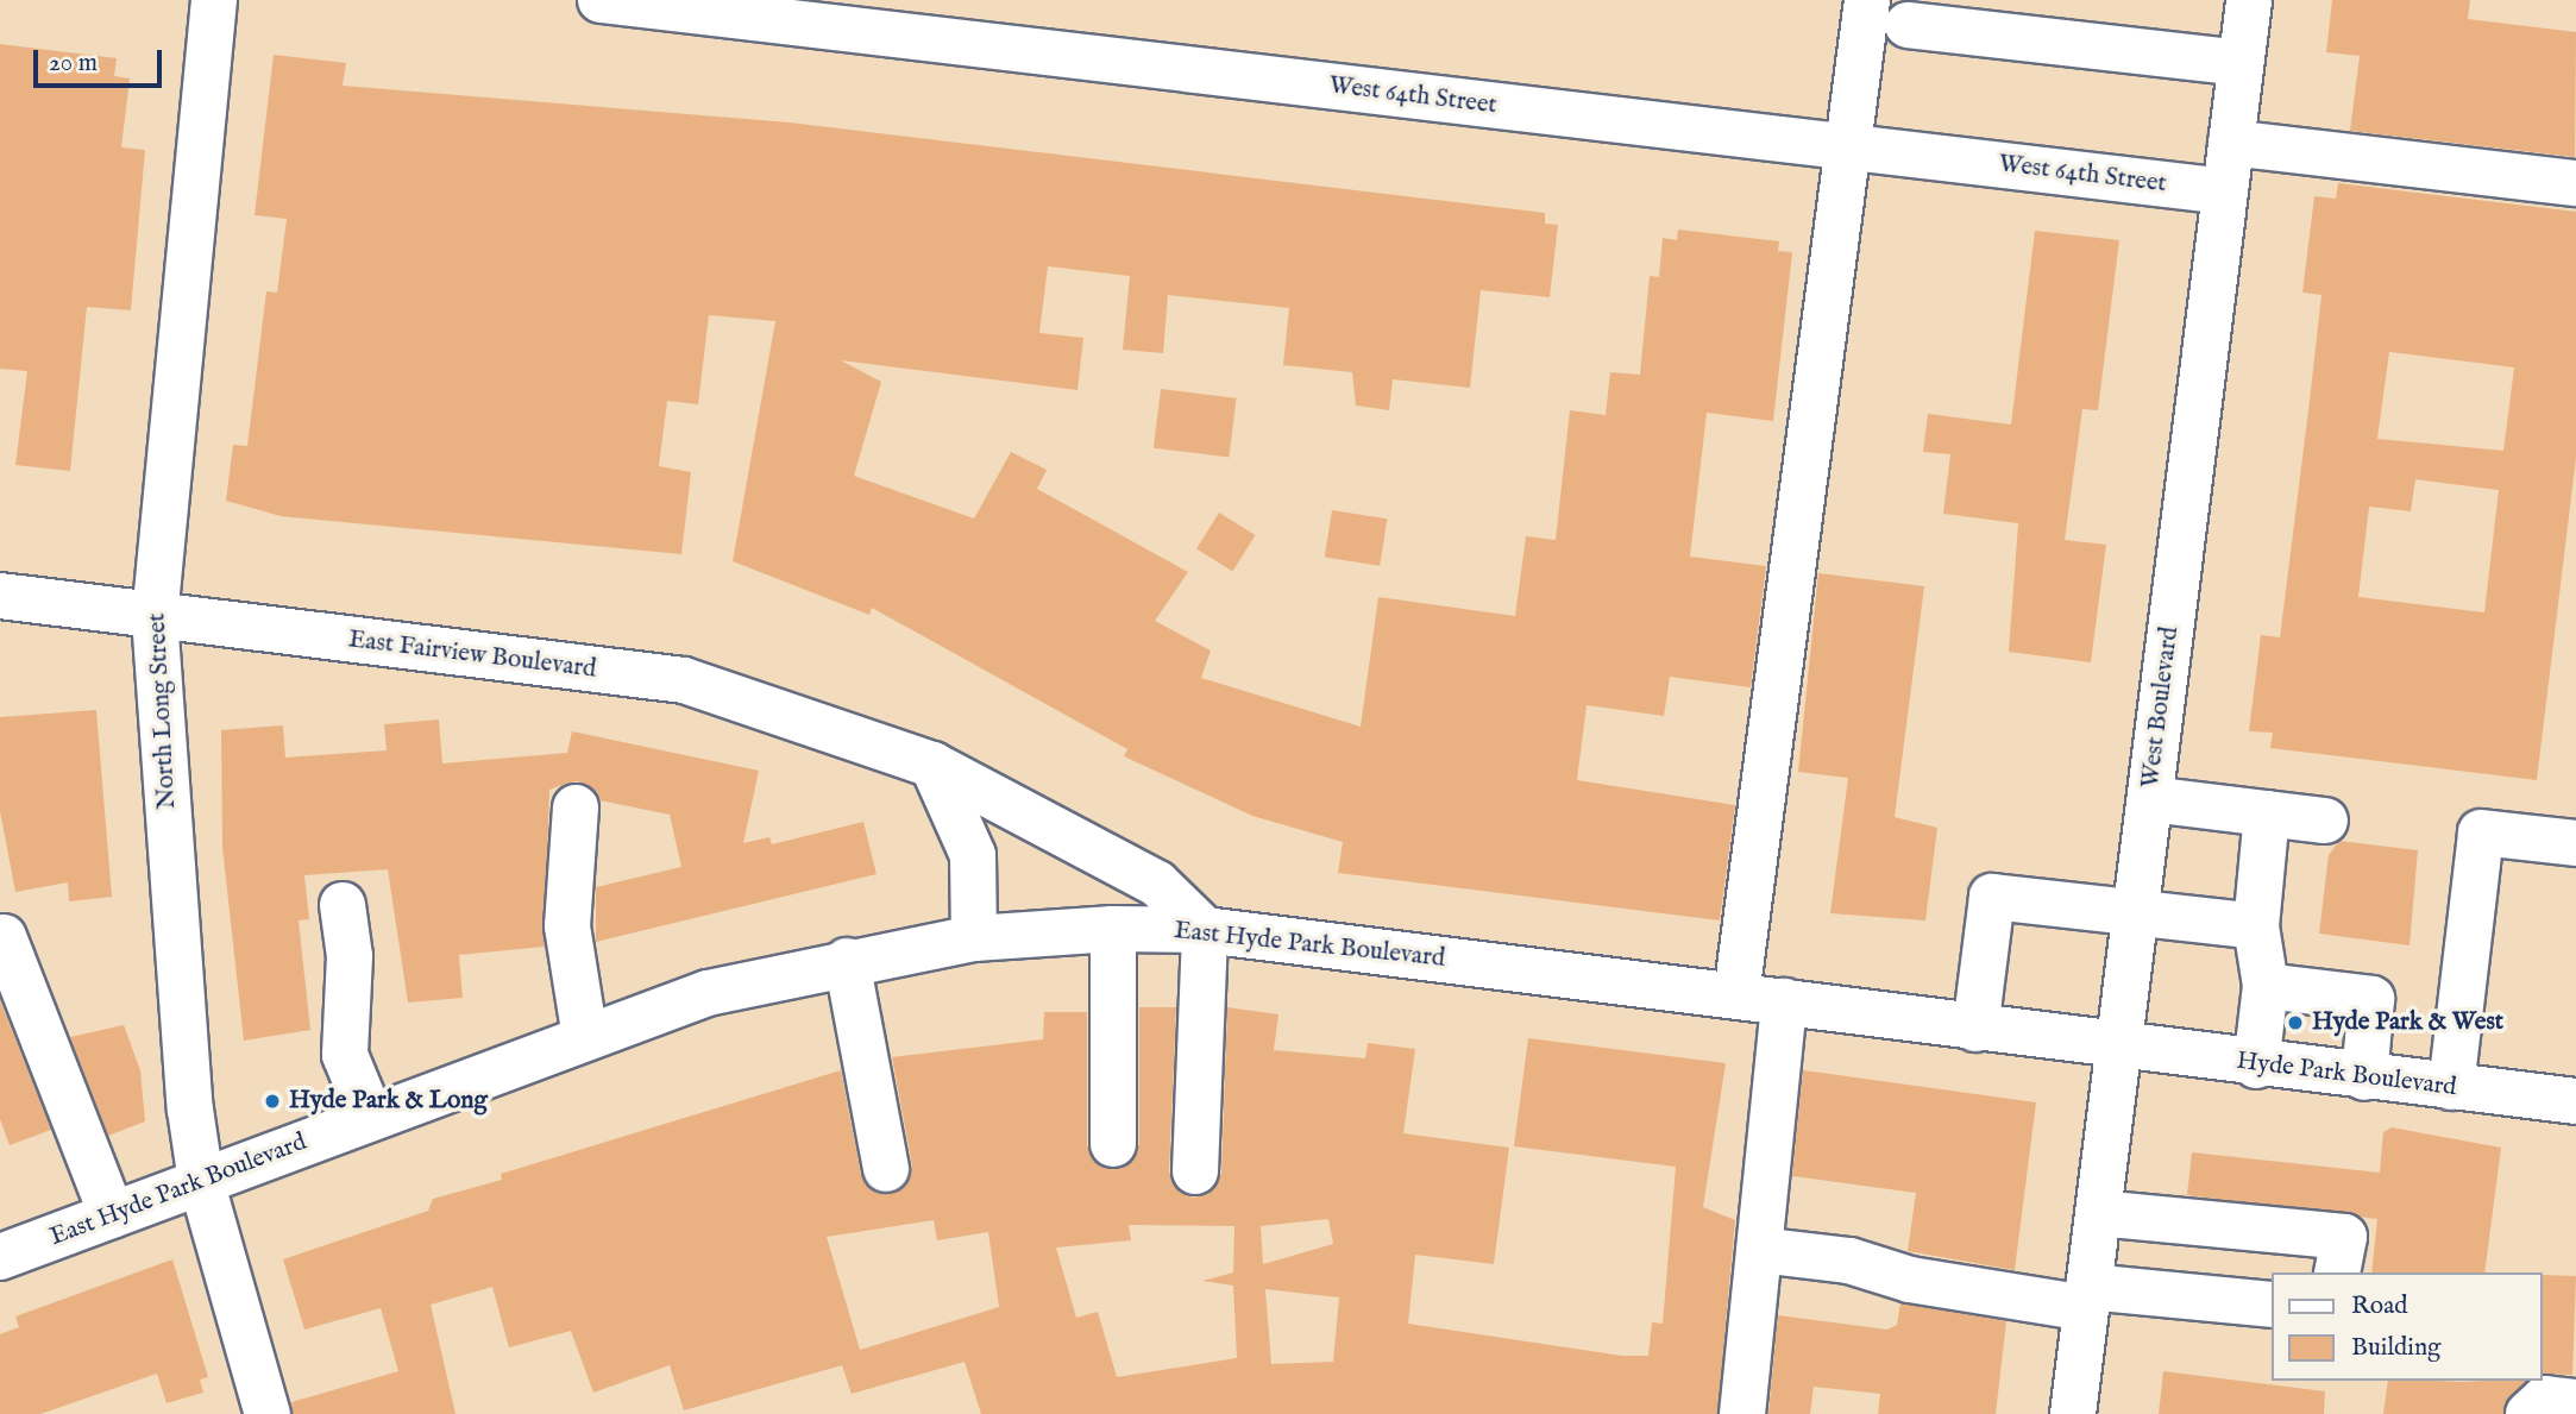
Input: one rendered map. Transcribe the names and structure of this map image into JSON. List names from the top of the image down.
{
  "streets": {
    "street": [
      "West 64th Street",
      "East Fairview Boulevard",
      "West Boulevard",
      "North Long Street",
      "East Hyde Park Boulevard",
      "Hyde Park Boulevard"
    ]
  },
  "crossings": [
    ["West 64th Street", "West Boulevard"],
    ["East Fairview Boulevard", "North Long Street"],
    ["East Fairview Boulevard", "East Hyde Park Boulevard"],
    ["West Boulevard", "East Hyde Park Boulevard"],
    ["West Boulevard", "Hyde Park Boulevard"],
    ["North Long Street", "East Hyde Park Boulevard"],
    ["East Hyde Park Boulevard", "Hyde Park Boulevard"]
  ],
  "places": ["Hyde Park & West", "Hyde Park & Long"],
  "legend": ["Road", "Building"],
  "scale_bar": "20 m"
}
